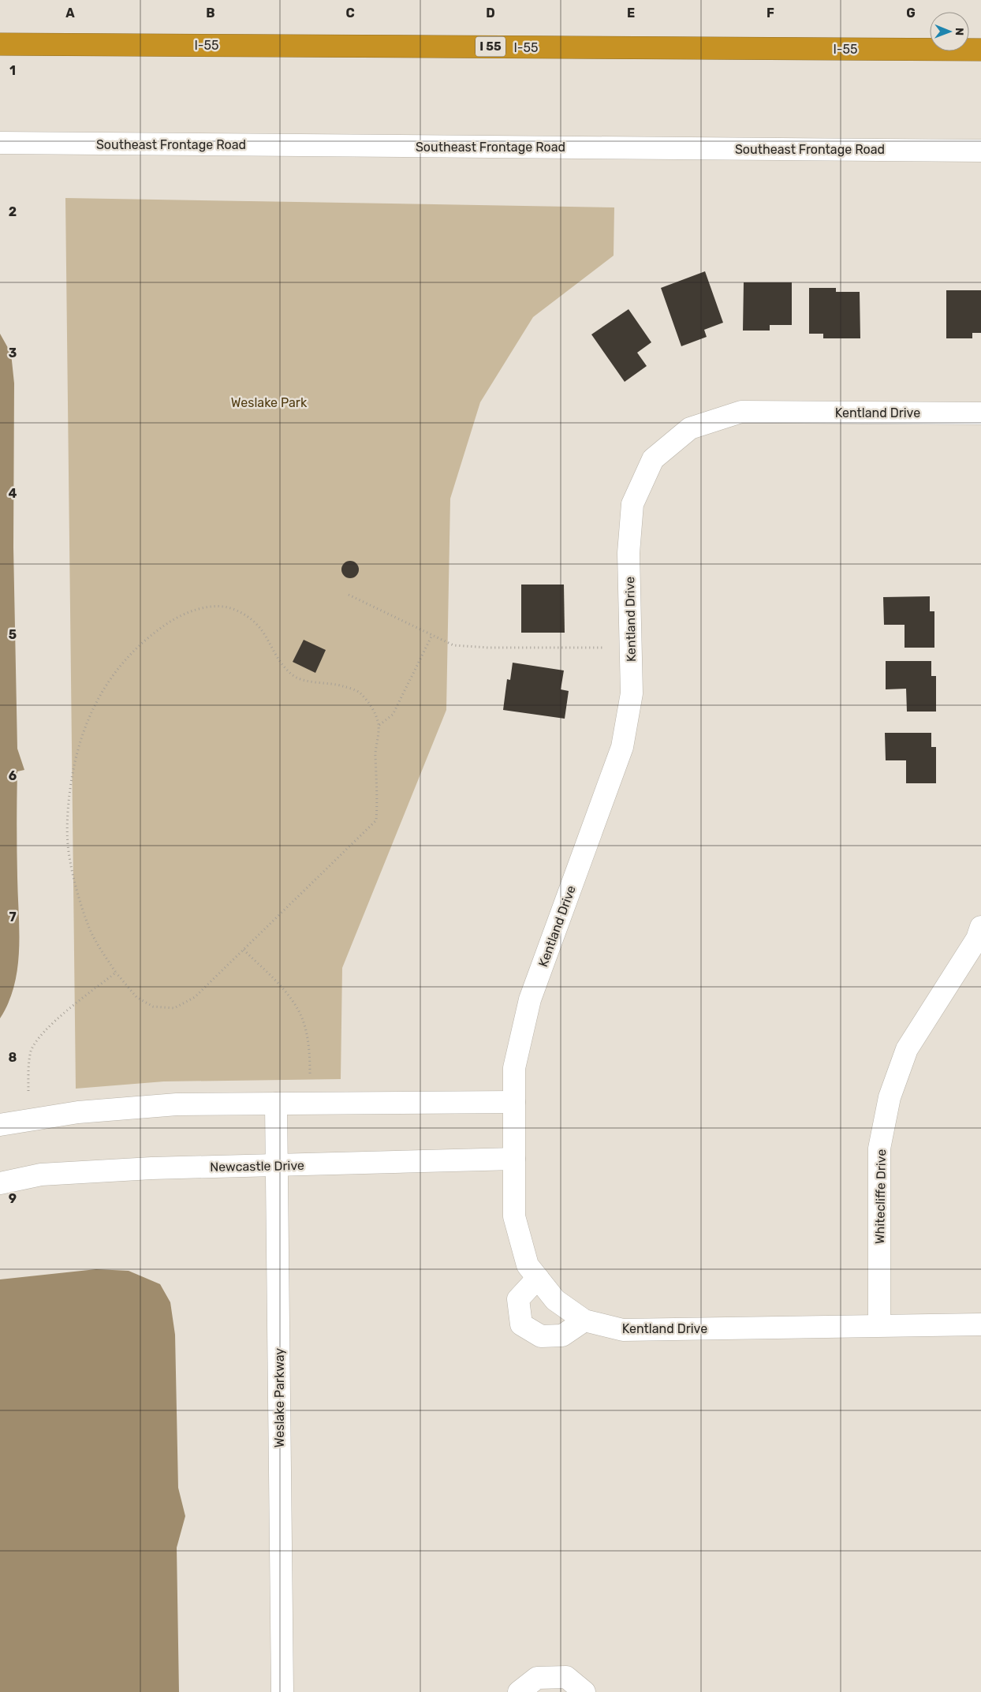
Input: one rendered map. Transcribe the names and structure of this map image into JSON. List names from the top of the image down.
{
  "streets": {
    "highway": ["I-55", "I 55"],
    "street": [
      "Southeast Frontage Road",
      "Kentland Drive",
      "Newcastle Drive",
      "Whitecliffe Drive",
      "Weslake Parkway"
    ]
  },
  "crossings": [
    ["Kentland Drive", "Newcastle Drive"],
    ["Kentland Drive", "Whitecliffe Drive"],
    ["Newcastle Drive", "Weslake Parkway"]
  ],
  "parks": ["Weslake Park"],
  "north": "right",
  "grid": {
    "columns": [
      "A",
      "B",
      "C",
      "D",
      "E",
      "F",
      "G"
    ],
    "rows": [
      "1",
      "2",
      "3",
      "4",
      "5",
      "6",
      "7",
      "8",
      "9"
    ]
  }
}
